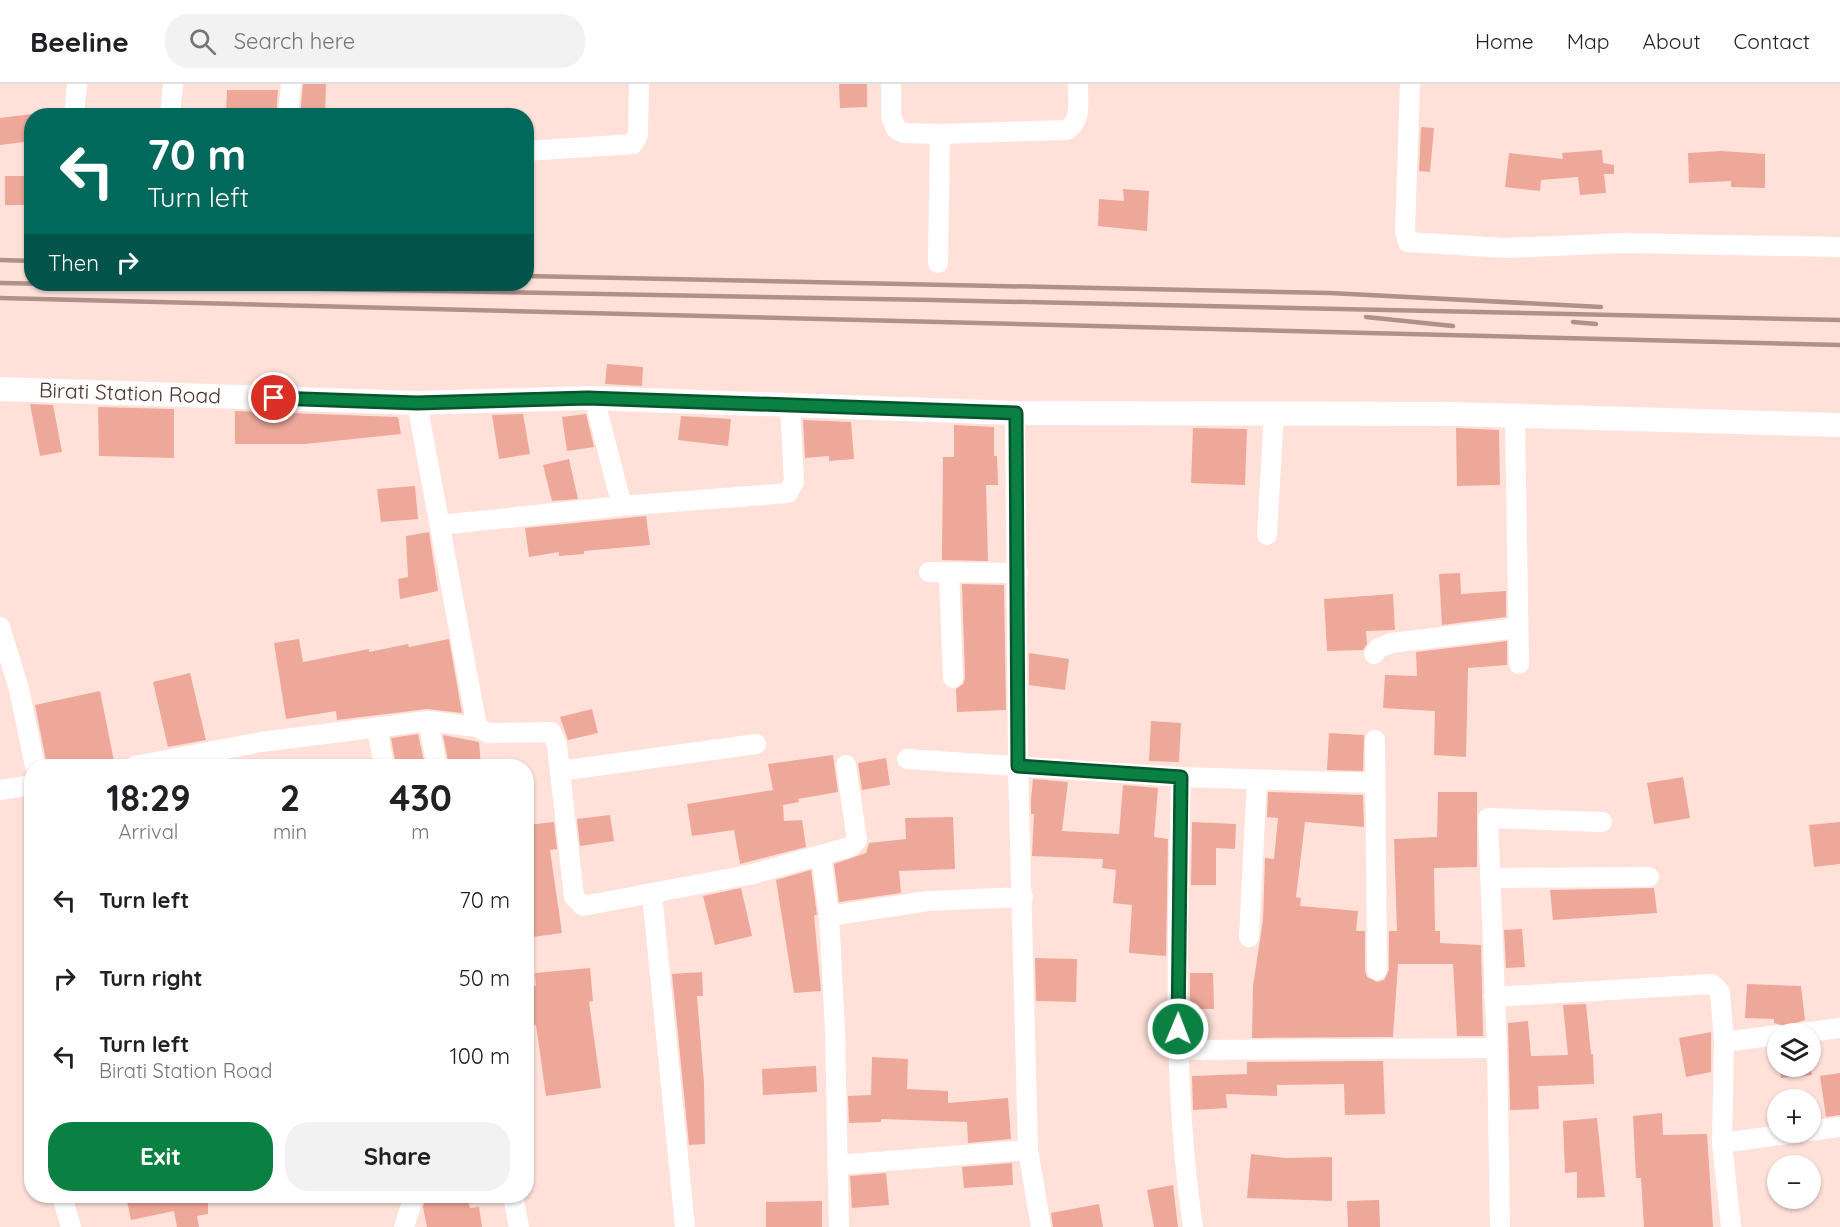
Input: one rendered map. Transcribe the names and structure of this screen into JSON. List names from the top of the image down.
{
  "streets": {
    "street": ["Birati Station Road"]
  },
  "page": {
    "header": "Beeline",
    "search": "Search here",
    "nav": [
      "Home",
      "Map",
      "About",
      "Contact"
    ],
    "turn": ["70 m", "Turn left"],
    "then": "Then",
    "eta": [
      "18:29",
      "Arrival",
      "2",
      "min",
      "430",
      "m"
    ],
    "list": [
      {
        "name": "Turn left",
        "value": "70 m"
      },
      {
        "name": "Turn right",
        "value": "50 m"
      },
      {
        "name": "Turn left",
        "note": "Birati Station Road",
        "value": "100 m"
      }
    ],
    "map_buttons": ["+", "−"],
    "buttons": ["Exit", "Share"]
  }
}
